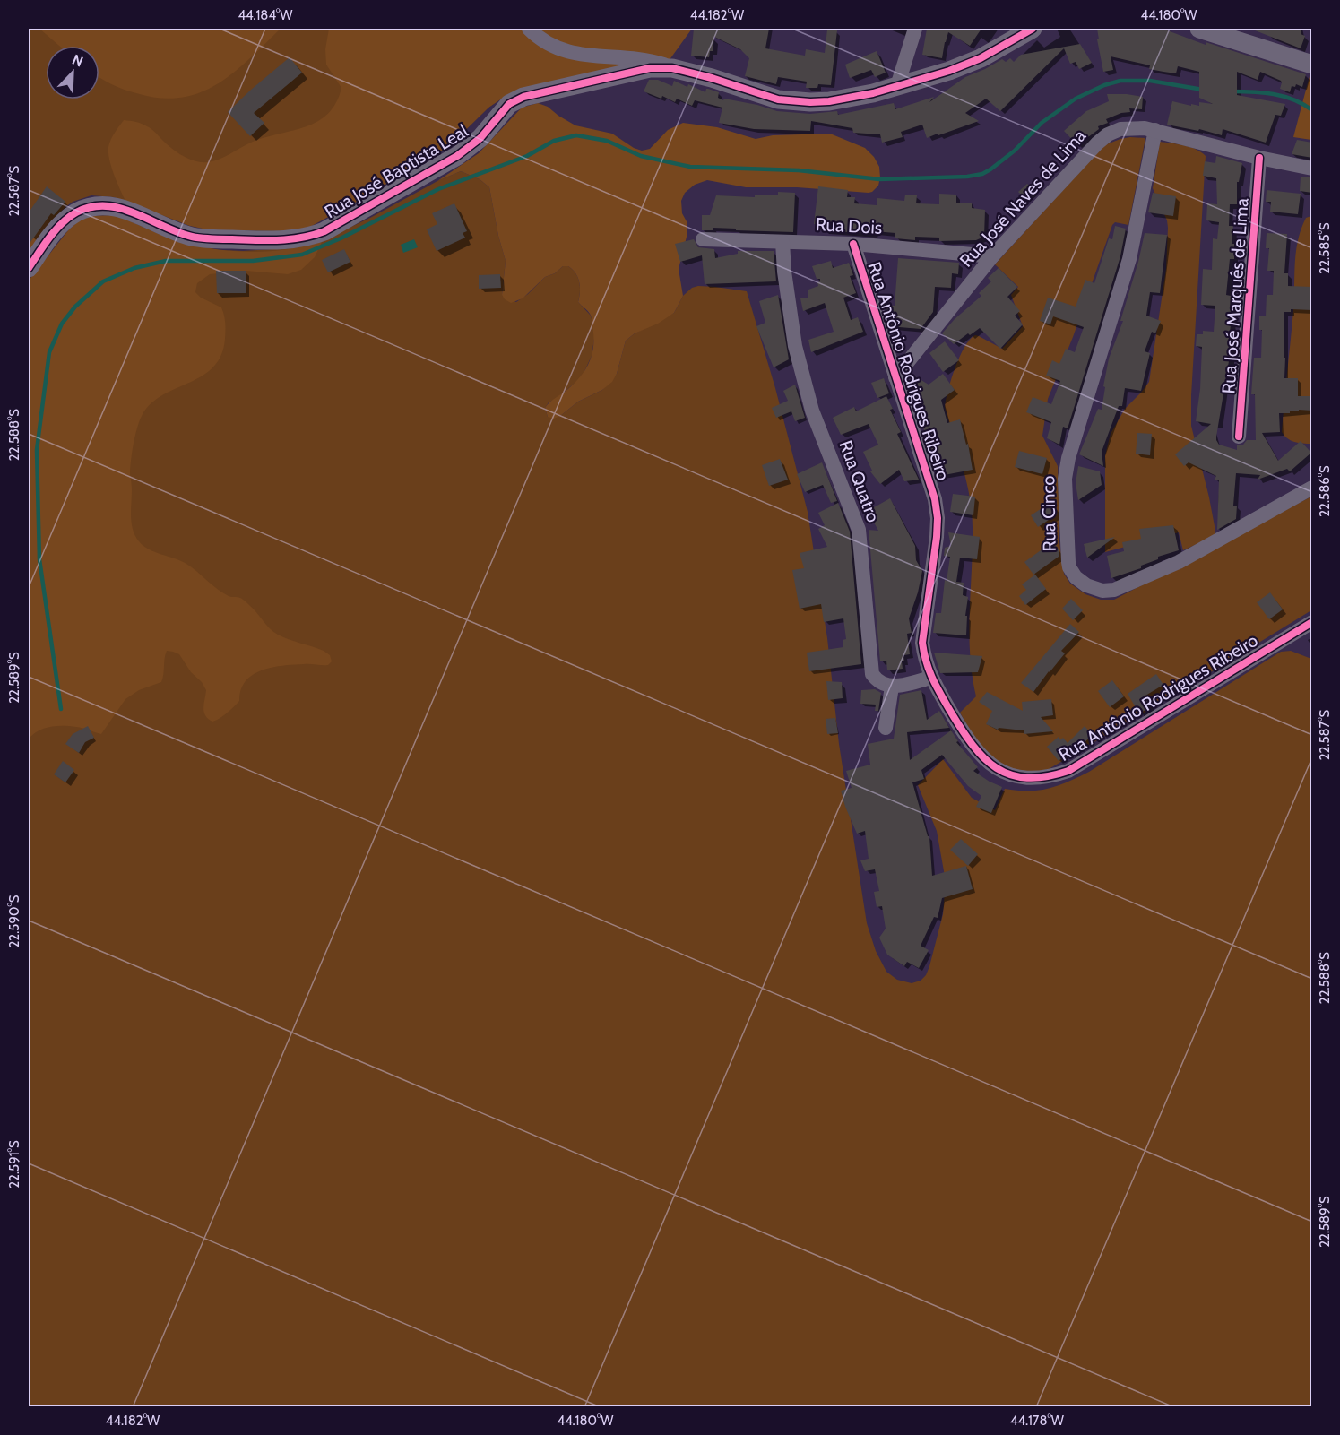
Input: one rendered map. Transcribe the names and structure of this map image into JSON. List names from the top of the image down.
{
  "streets": {
    "street": [
      "Rua José Baptista Leal",
      "Rua José Naves de Lima",
      "Rua Dois",
      "Rua José Marquês de Lima",
      "Rua Antônio Rodrigues Ribeiro",
      "Rua Quatro",
      "Rua Cinco"
    ]
  },
  "crossings": [
    ["Rua José Naves de Lima", "Rua Dois"],
    ["Rua José Naves de Lima", "Rua José Marquês de Lima"],
    ["Rua José Naves de Lima", "Rua Antônio Rodrigues Ribeiro"],
    ["Rua José Naves de Lima", "Rua Cinco"],
    ["Rua Dois", "Rua Antônio Rodrigues Ribeiro"],
    ["Rua Dois", "Rua Quatro"]
  ],
  "north": "top right",
  "coordinates": [
    "44.184°W",
    "44.182°W",
    "44.180°W",
    "22.587°S",
    "22.585°S",
    "22.588°S",
    "22.586°S",
    "22.589°S",
    "22.590°S",
    "22.591°S",
    "44.178°W"
  ]
}
